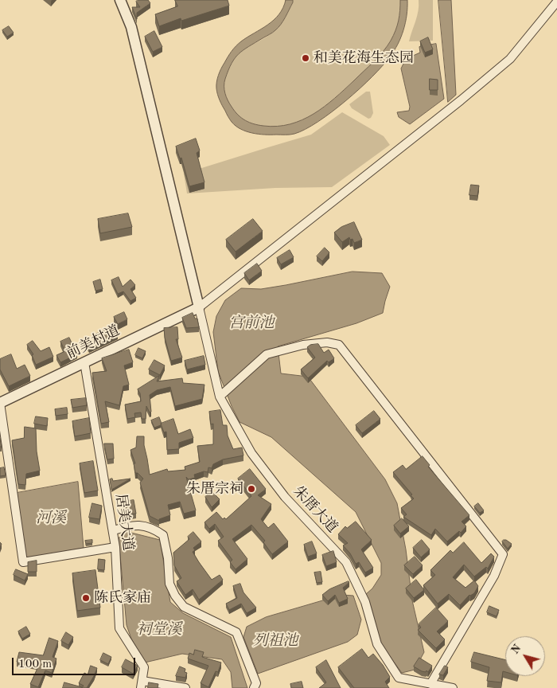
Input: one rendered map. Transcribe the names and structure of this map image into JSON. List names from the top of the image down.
{
  "streets": {
    "street": ["前美村道", "朱厝大道", "居美大道"]
  },
  "crossings": [
    ["前美村道", "朱厝大道"],
    ["前美村道", "居美大道"]
  ],
  "water": [
    "宫前池",
    "河溪",
    "祠堂溪",
    "列祖池"
  ],
  "places": ["和美花海生态园", "朱厝宗祠", "陈氏家庙"],
  "scale_bar": "100 m",
  "north": "top left"
}
